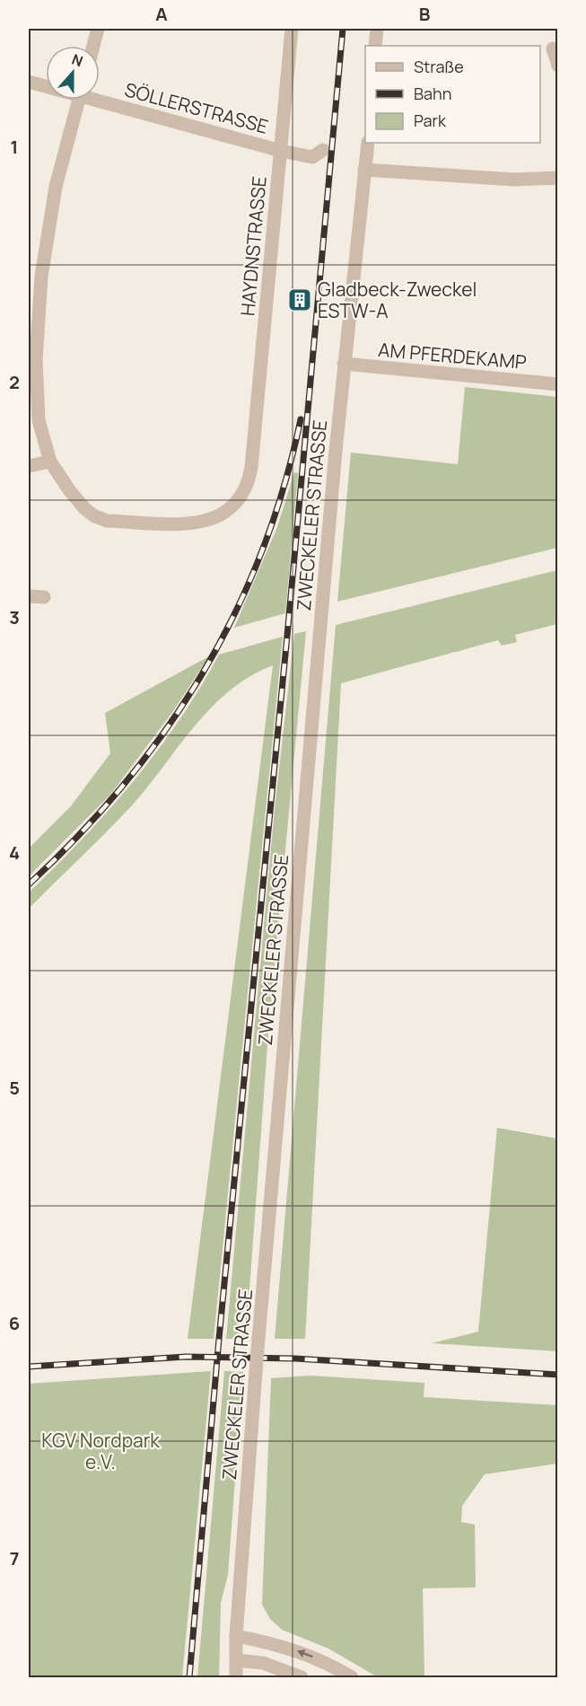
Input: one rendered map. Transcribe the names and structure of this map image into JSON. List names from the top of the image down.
{
  "streets": {
    "street": [
      "SÖLLERSTRASSE",
      "HAYDNSTRASSE",
      "AM PFERDEKAMP",
      "ZWECKELER STRASSE"
    ]
  },
  "crossings": [
    ["SÖLLERSTRASSE", "HAYDNSTRASSE"],
    ["AM PFERDEKAMP", "ZWECKELER STRASSE"]
  ],
  "parks": ["KGV Nordpark e.V."],
  "places": {
    "building": ["Gladbeck-Zweckel ESTW-A"]
  },
  "legend": ["Straße", "Bahn", "Park"],
  "north": "top",
  "grid": {
    "columns": ["A", "B"],
    "rows": [
      "1",
      "2",
      "3",
      "4",
      "5",
      "6",
      "7"
    ]
  }
}
